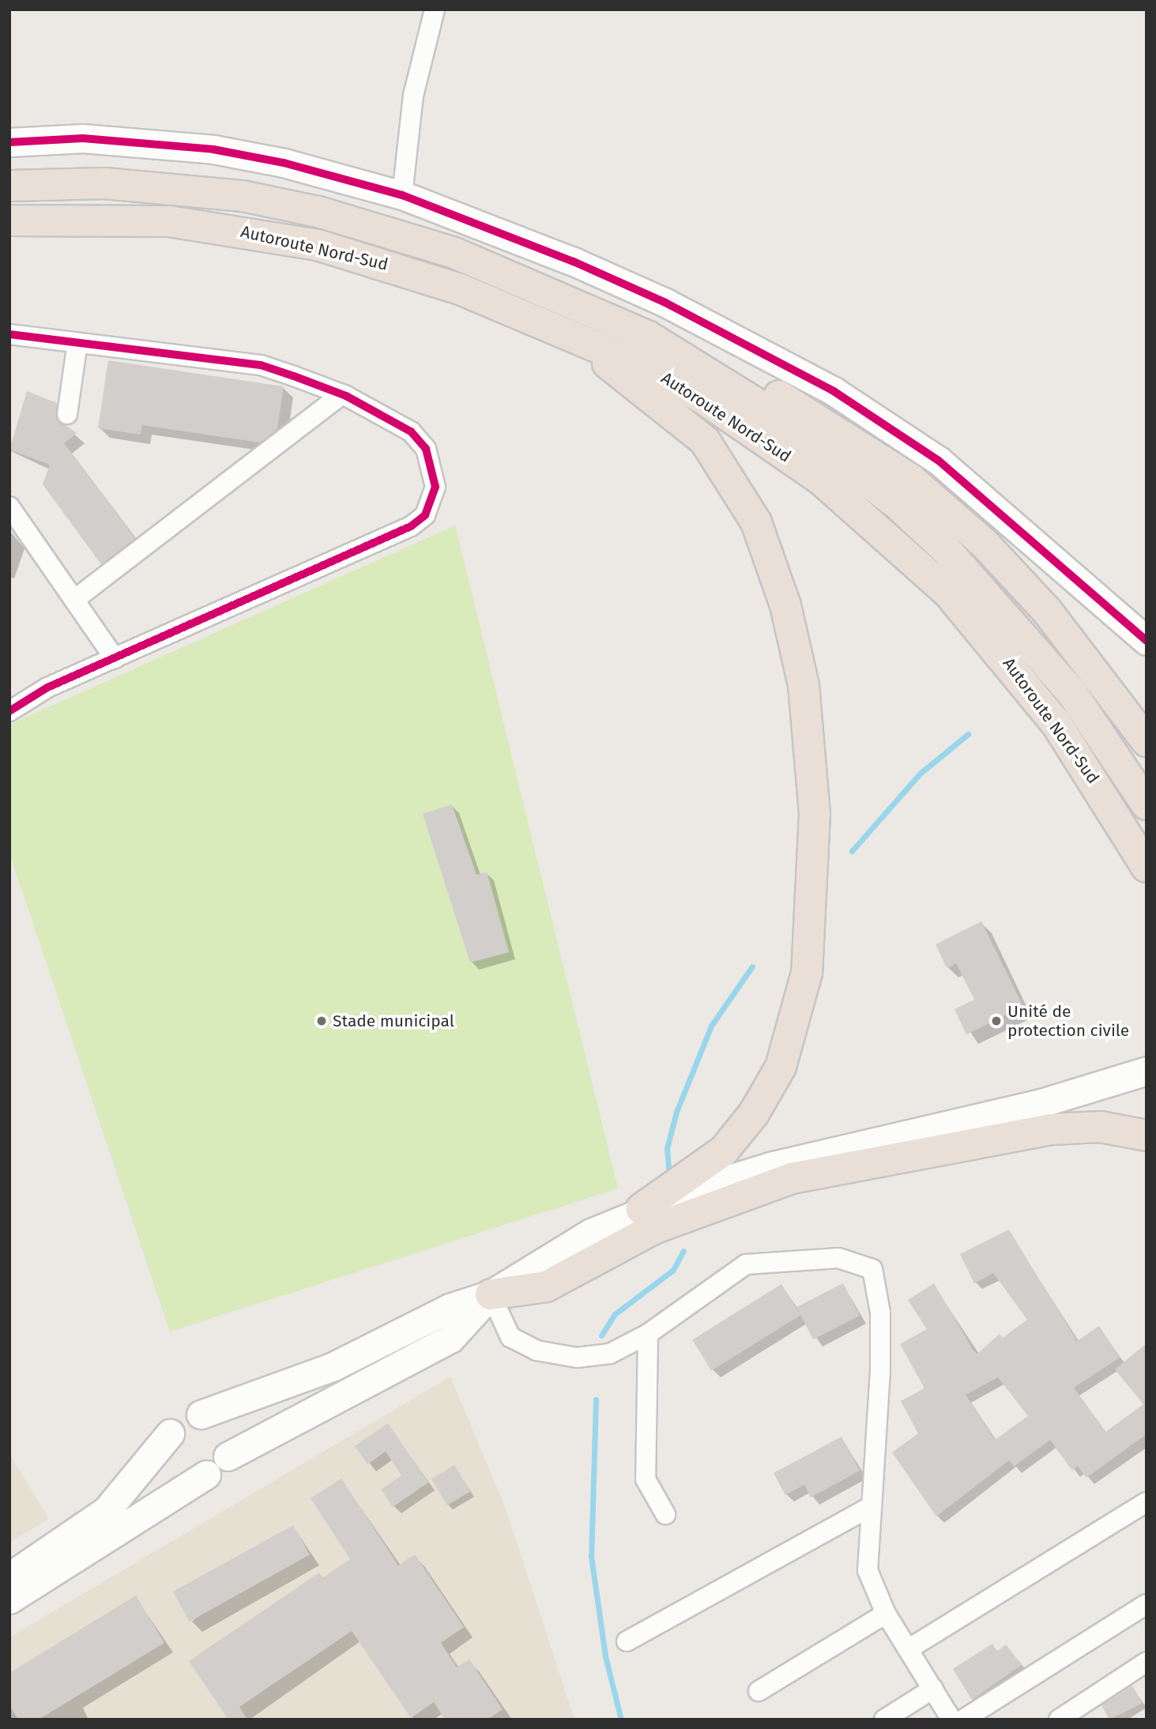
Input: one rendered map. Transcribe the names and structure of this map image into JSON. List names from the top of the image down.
{
  "streets": {
    "highway": ["Autoroute Nord-Sud"]
  },
  "places": ["Stade municipal", "Unité de protection civile"]
}
